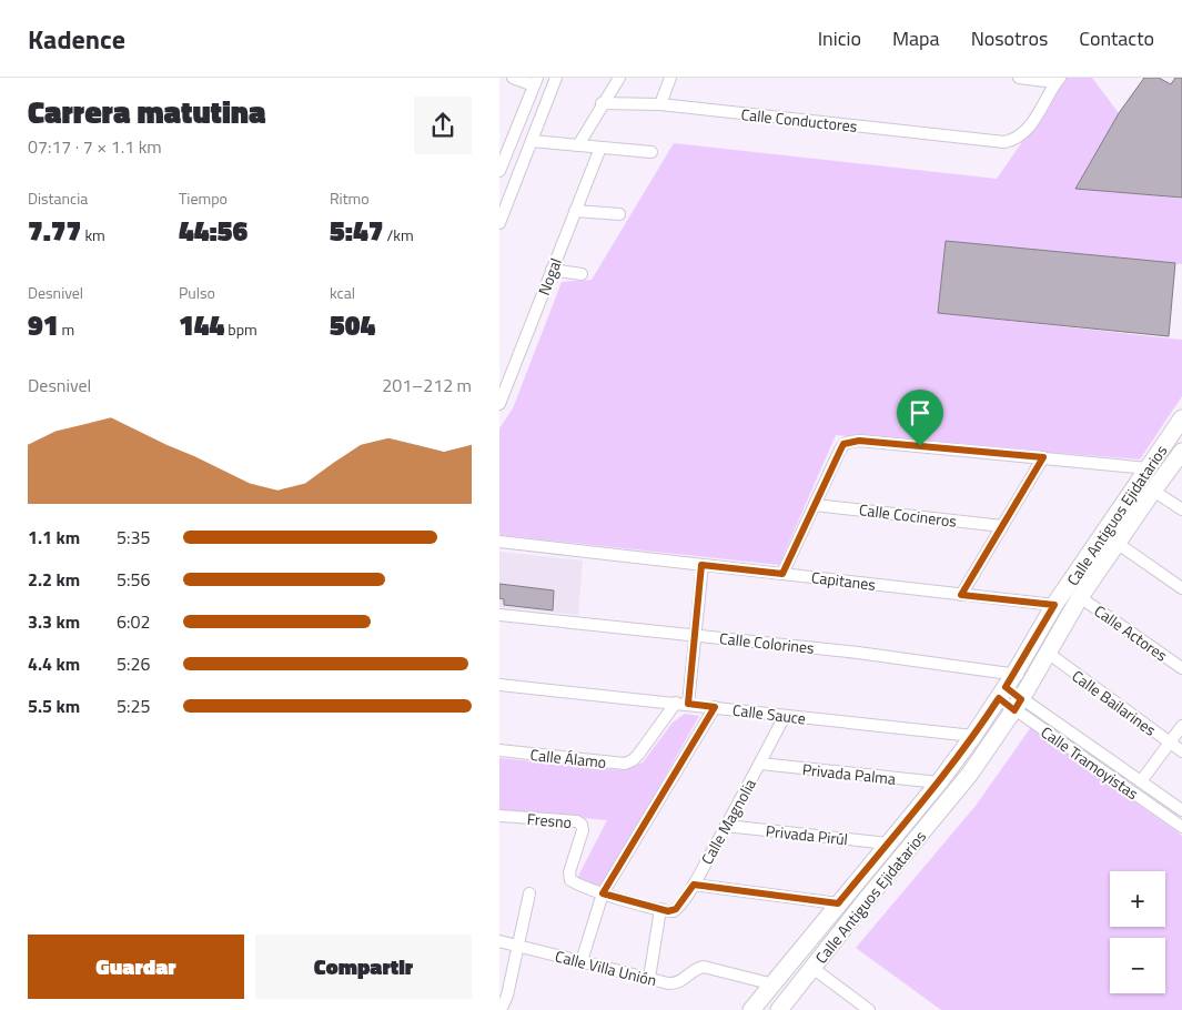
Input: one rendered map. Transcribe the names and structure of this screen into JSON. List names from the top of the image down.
{
  "streets": {
    "street": [
      "Calle Conductores",
      "Nogal",
      "Calle Cocineros",
      "Calle Antiguos Ejidatarios",
      "Capitanes",
      "Calle Actores",
      "Calle Colorines",
      "Calle Bailarines",
      "Calle Sauce",
      "Calle Álamo",
      "Calle Tramoyistas",
      "Privada Palma",
      "Fresno",
      "Calle Magnolia",
      "Privada Pirúl",
      "Calle Villa Unión"
    ]
  },
  "crossings": [
    ["Calle Antiguos Ejidatarios", "Capitanes"],
    ["Calle Antiguos Ejidatarios", "Calle Actores"],
    ["Calle Antiguos Ejidatarios", "Calle Colorines"],
    ["Calle Antiguos Ejidatarios", "Calle Bailarines"],
    ["Calle Antiguos Ejidatarios", "Calle Sauce"],
    ["Calle Antiguos Ejidatarios", "Calle Tramoyistas"],
    ["Calle Antiguos Ejidatarios", "Privada Palma"],
    ["Calle Antiguos Ejidatarios", "Privada Pirúl"],
    ["Calle Antiguos Ejidatarios", "Calle Villa Unión"],
    ["Calle Colorines", "Calle Tramoyistas"],
    ["Calle Sauce", "Calle Álamo"],
    ["Calle Sauce", "Calle Magnolia"],
    ["Privada Palma", "Calle Magnolia"],
    ["Calle Magnolia", "Privada Pirúl"]
  ],
  "page": {
    "header": "Kadence",
    "nav": [
      "Inicio",
      "Mapa",
      "Nosotros",
      "Contacto"
    ],
    "heading": ["Carrera matutina", "07:17 · 7 × 1.1 km"],
    "stats": [
      ["Distancia", "7.77 km"],
      ["Tiempo", "44:56"],
      ["Ritmo", "5:47 /km"],
      ["Desnivel", "91 m"],
      ["Pulso", "144 bpm"],
      ["kcal", "504"]
    ],
    "chart": ["Desnivel", "201–212 m"],
    "list": [
      {
        "name": "1.1 km",
        "note": "5:35"
      },
      {
        "name": "2.2 km",
        "note": "5:56"
      },
      {
        "name": "3.3 km",
        "note": "6:02"
      },
      {
        "name": "4.4 km",
        "note": "5:26"
      },
      {
        "name": "5.5 km",
        "note": "5:25"
      }
    ],
    "map_buttons": ["+", "−"],
    "buttons": ["Guardar", "Compartir"]
  }
}
